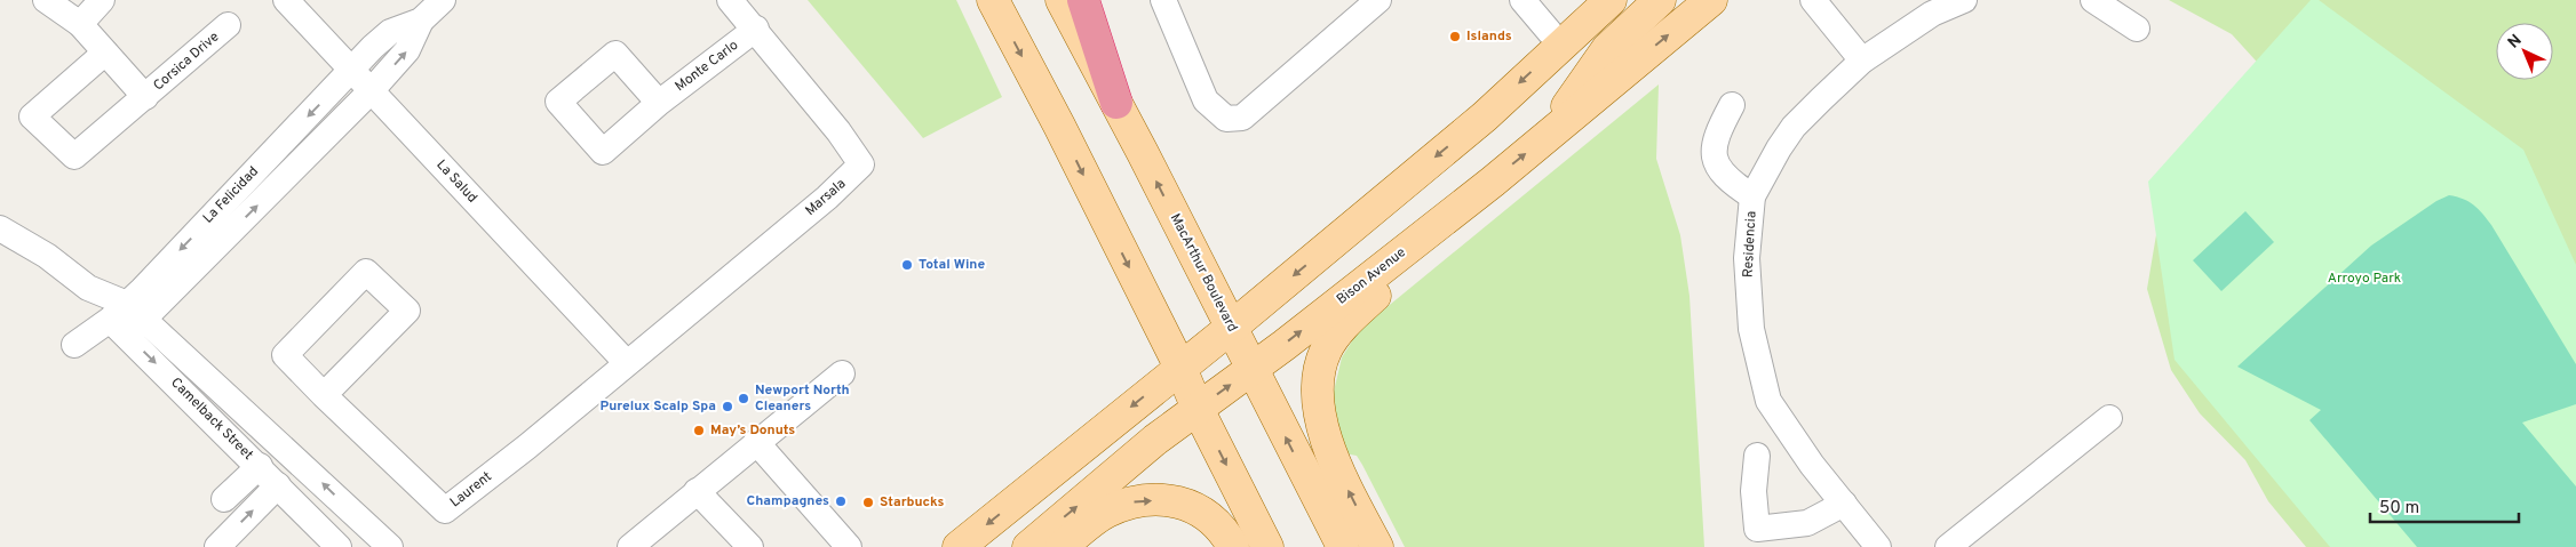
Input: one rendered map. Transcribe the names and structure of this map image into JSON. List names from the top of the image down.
{
  "streets": {
    "main road": ["MacArthur Boulevard", "Bison Avenue"],
    "street": [
      "Corsica Drive",
      "Monte Carlo",
      "La Salud",
      "La Felicidad",
      "Marsala",
      "Residencia",
      "Camelback Street",
      "Laurent"
    ]
  },
  "crossings": [
    ["Monte Carlo", "Marsala"],
    ["La Salud", "La Felicidad"],
    ["La Salud", "Marsala"],
    ["La Salud", "Laurent"],
    ["La Felicidad", "Camelback Street"],
    ["Marsala", "Laurent"],
    ["MacArthur Boulevard", "Bison Avenue"]
  ],
  "parks": ["Arroyo Park"],
  "places": [
    "Islands",
    "Total Wine",
    "Newport North Cleaners",
    "Purelux Scalp Spa",
    "May’s Donuts",
    "Champagnes",
    "Starbucks"
  ],
  "scale_bar": "50 m",
  "north": "top left"
}
